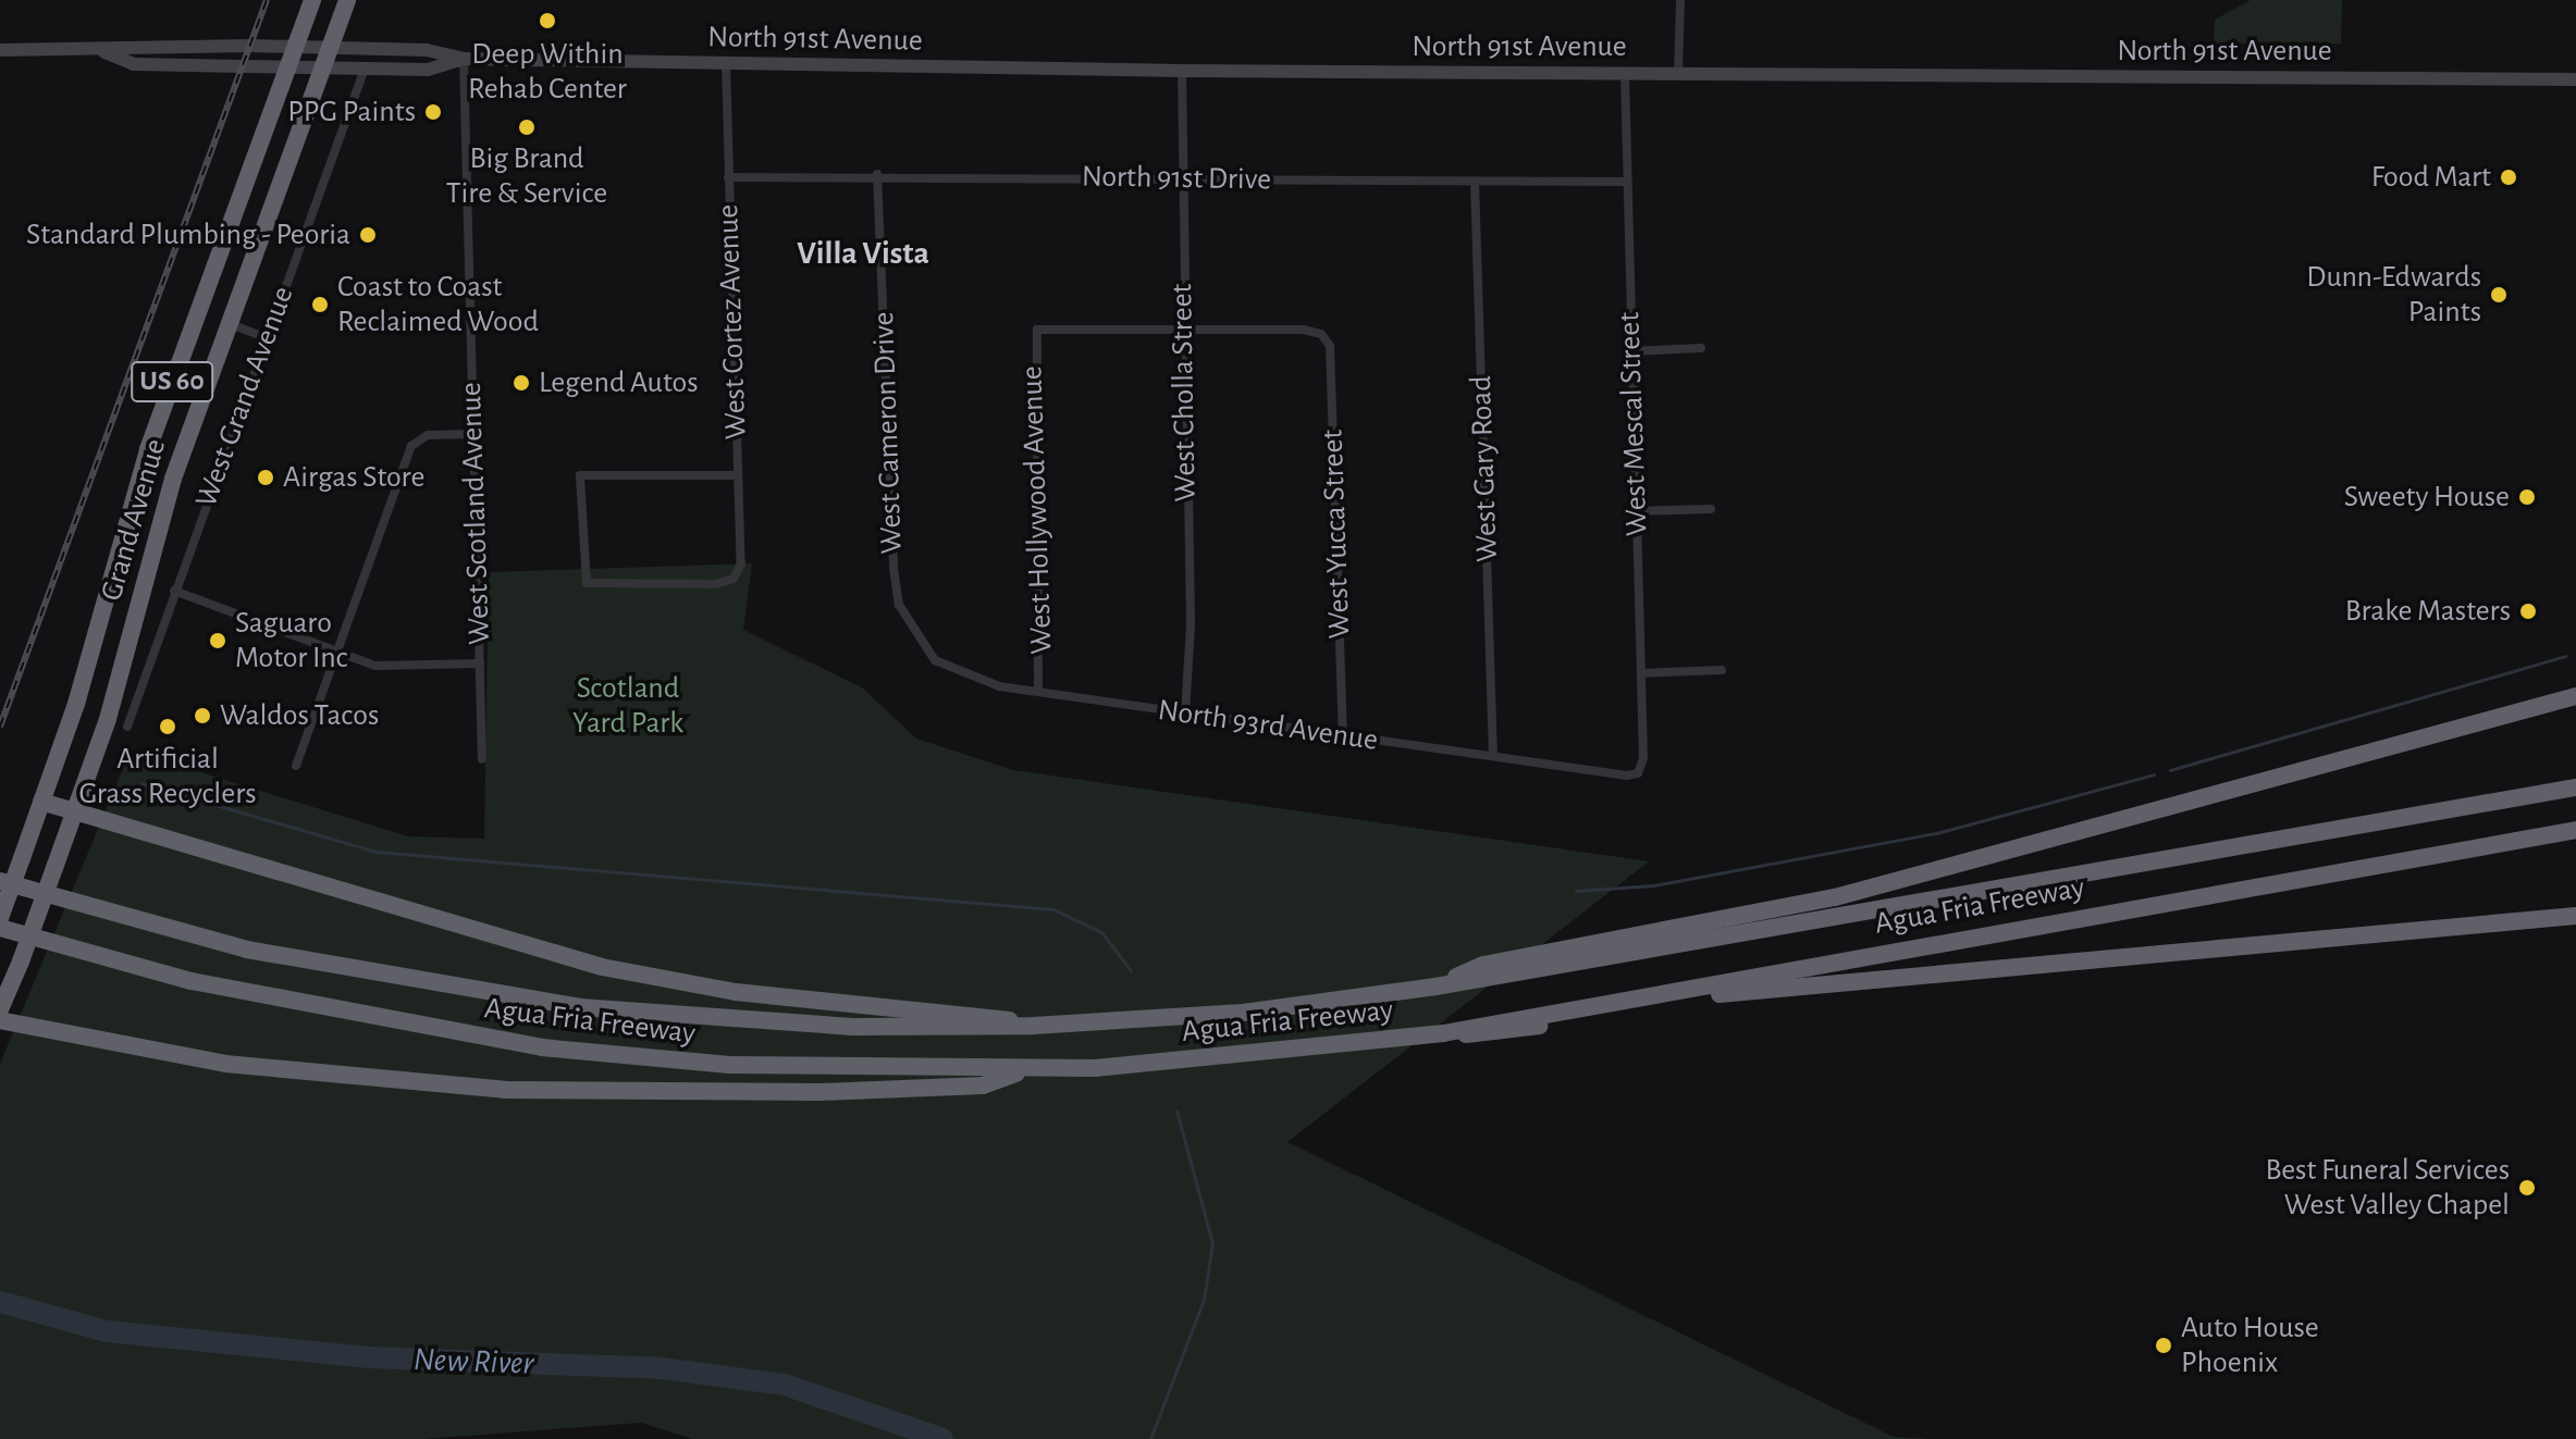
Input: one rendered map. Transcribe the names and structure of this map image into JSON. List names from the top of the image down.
{
  "streets": {
    "highway": ["US 60", "Grand Avenue", "Agua Fria Freeway"],
    "main road": ["North 91st Avenue"],
    "street": [
      "North 91st Drive",
      "West Cortez Avenue",
      "West Cholla Street",
      "West Grand Avenue",
      "West Mescal Street",
      "West Cameron Drive",
      "West Gary Road",
      "West Hollywood Avenue",
      "West Scotland Avenue",
      "West Yucca Street",
      "North 93rd Avenue"
    ]
  },
  "crossings": [
    ["North 91st Avenue", "West Cortez Avenue"],
    ["North 91st Avenue", "West Cholla Street"],
    ["North 91st Avenue", "West Grand Avenue"],
    ["North 91st Avenue", "West Mescal Street"],
    ["North 91st Avenue", "West Scotland Avenue"],
    ["North 91st Avenue", "Grand Avenue"],
    ["North 91st Drive", "West Cortez Avenue"],
    ["North 91st Drive", "West Cholla Street"],
    ["North 91st Drive", "West Mescal Street"],
    ["North 91st Drive", "West Cameron Drive"],
    ["North 91st Drive", "West Gary Road"],
    ["West Cholla Street", "West Hollywood Avenue"],
    ["West Cholla Street", "West Yucca Street"],
    ["West Cholla Street", "North 93rd Avenue"],
    ["West Mescal Street", "North 93rd Avenue"],
    ["West Cameron Drive", "North 93rd Avenue"],
    ["West Gary Road", "North 93rd Avenue"],
    ["West Hollywood Avenue", "West Yucca Street"],
    ["West Hollywood Avenue", "North 93rd Avenue"],
    ["West Yucca Street", "North 93rd Avenue"]
  ],
  "districts": ["Villa Vista"],
  "water": ["New River"],
  "parks": ["Scotland Yard Park"],
  "places": [
    "Deep Within Rehab Center",
    "PPG Paints",
    "Big Brand Tire & Service",
    "Food Mart",
    "Standard Plumbing - Peoria",
    "Dunn-Edwards Paints",
    "Coast to Coast Reclaimed Wood",
    "Legend Autos",
    "Airgas Store",
    "Sweety House",
    "Brake Masters",
    "Saguaro Motor Inc",
    "Waldos Tacos",
    "Artificial Grass Recyclers",
    "Best Funeral Services West Valley Chapel",
    "Auto House Phoenix"
  ]
}
